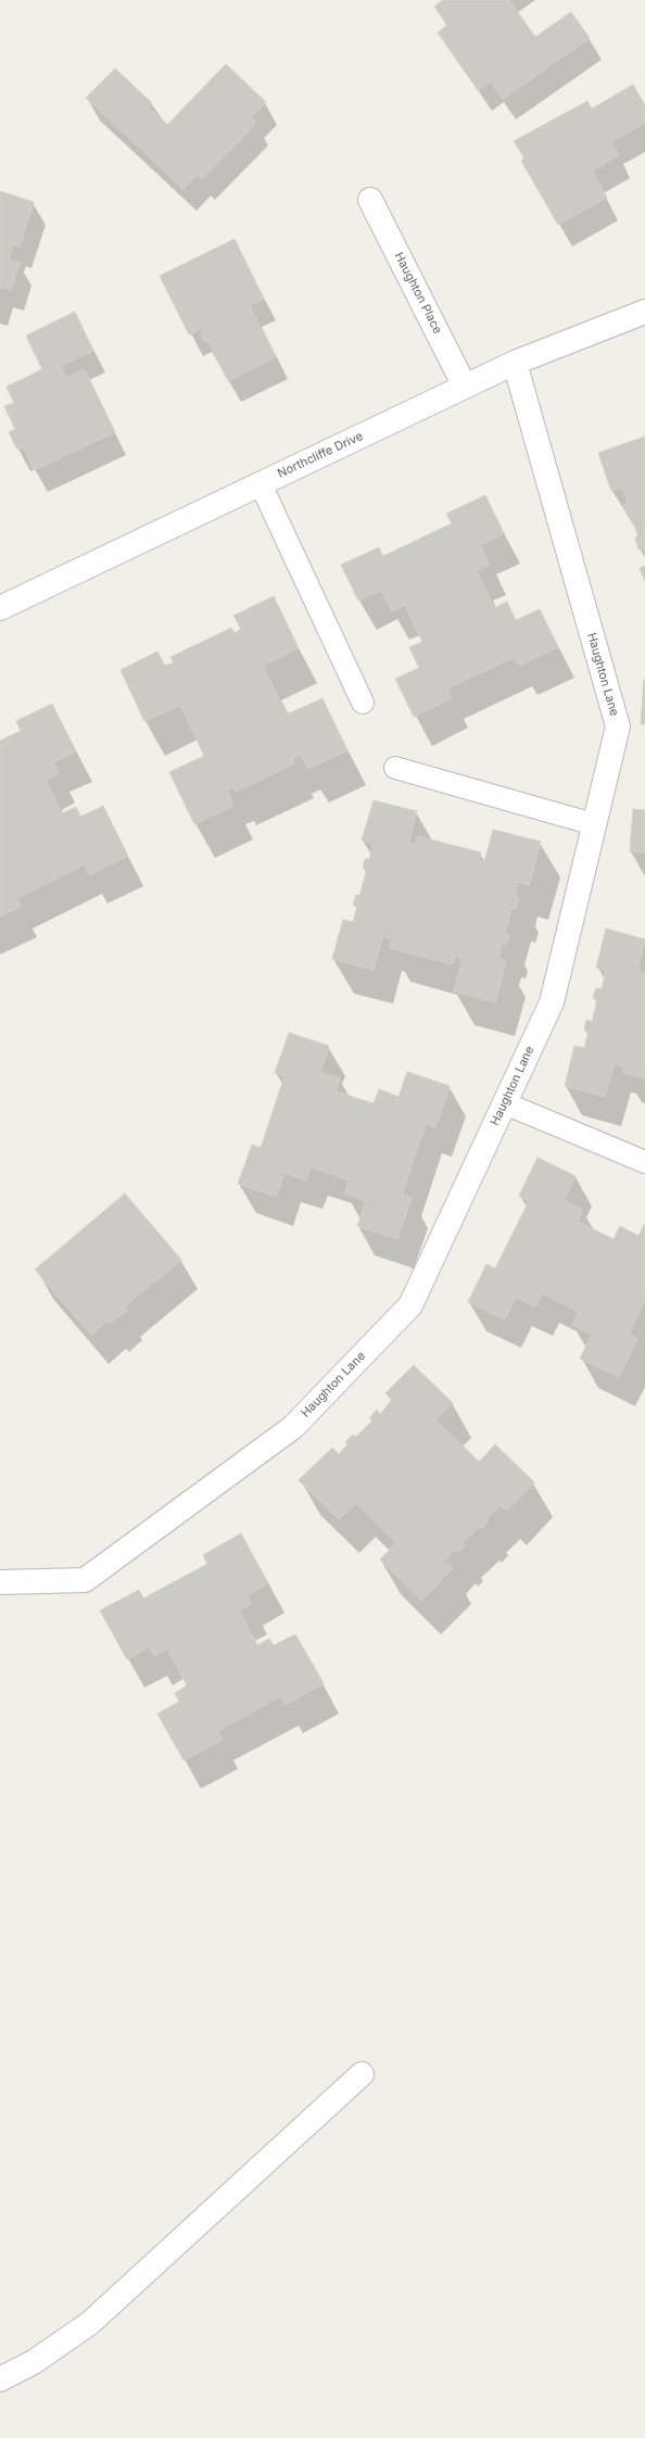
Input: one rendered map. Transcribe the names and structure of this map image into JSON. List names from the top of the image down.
{
  "streets": {
    "street": ["Haughton Place", "Northcliffe Drive", "Haughton Lane"]
  },
  "crossings": [
    ["Haughton Place", "Northcliffe Drive"],
    ["Northcliffe Drive", "Haughton Lane"]
  ]
}
